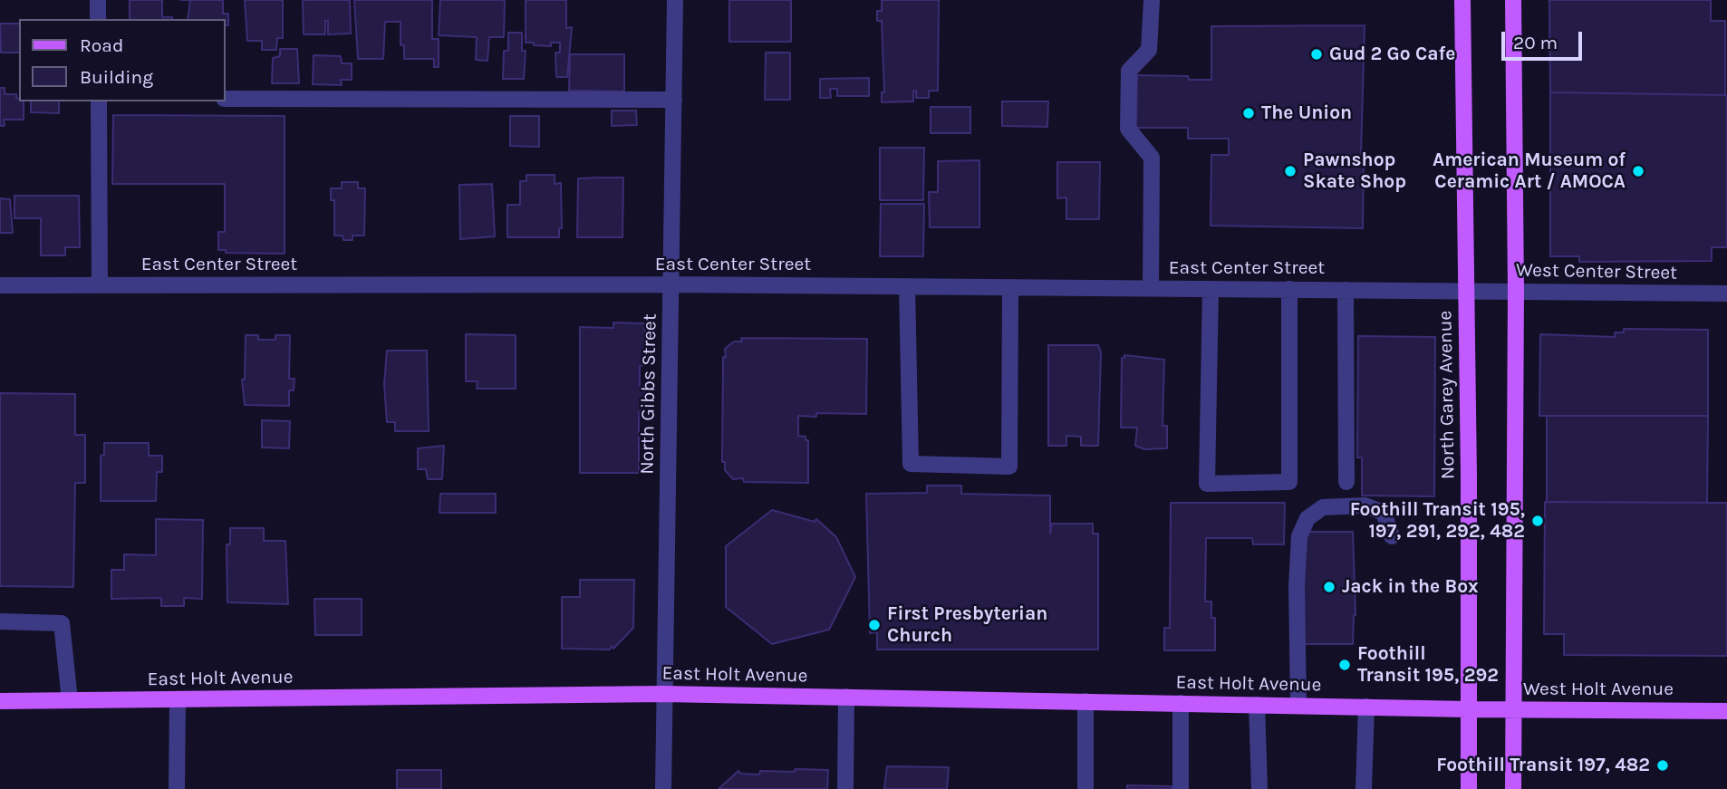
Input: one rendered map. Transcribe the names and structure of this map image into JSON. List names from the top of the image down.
{
  "streets": {
    "main road": ["North Garey Avenue", "East Holt Avenue", "West Holt Avenue"],
    "street": ["East Center Street", "West Center Street", "North Gibbs Street"]
  },
  "crossings": [
    ["East Center Street", "West Center Street"],
    ["East Center Street", "North Gibbs Street"],
    ["East Center Street", "North Garey Avenue"],
    ["West Center Street", "North Garey Avenue"],
    ["North Gibbs Street", "East Holt Avenue"],
    ["North Garey Avenue", "East Holt Avenue"],
    ["North Garey Avenue", "West Holt Avenue"],
    ["East Holt Avenue", "West Holt Avenue"]
  ],
  "places": [
    "Gud 2 Go Cafe",
    "The Union",
    "Pawnshop Skate Shop",
    "American Museum of Ceramic Art / AMOCA",
    "Foothill Transit 195, 197, 291, 292, 482",
    "Jack in the Box",
    "First Presbyterian Church",
    "Foothill Transit 195, 292",
    "Foothill Transit 197, 482"
  ],
  "legend": ["Road", "Building"],
  "scale_bar": "20 m"
}
